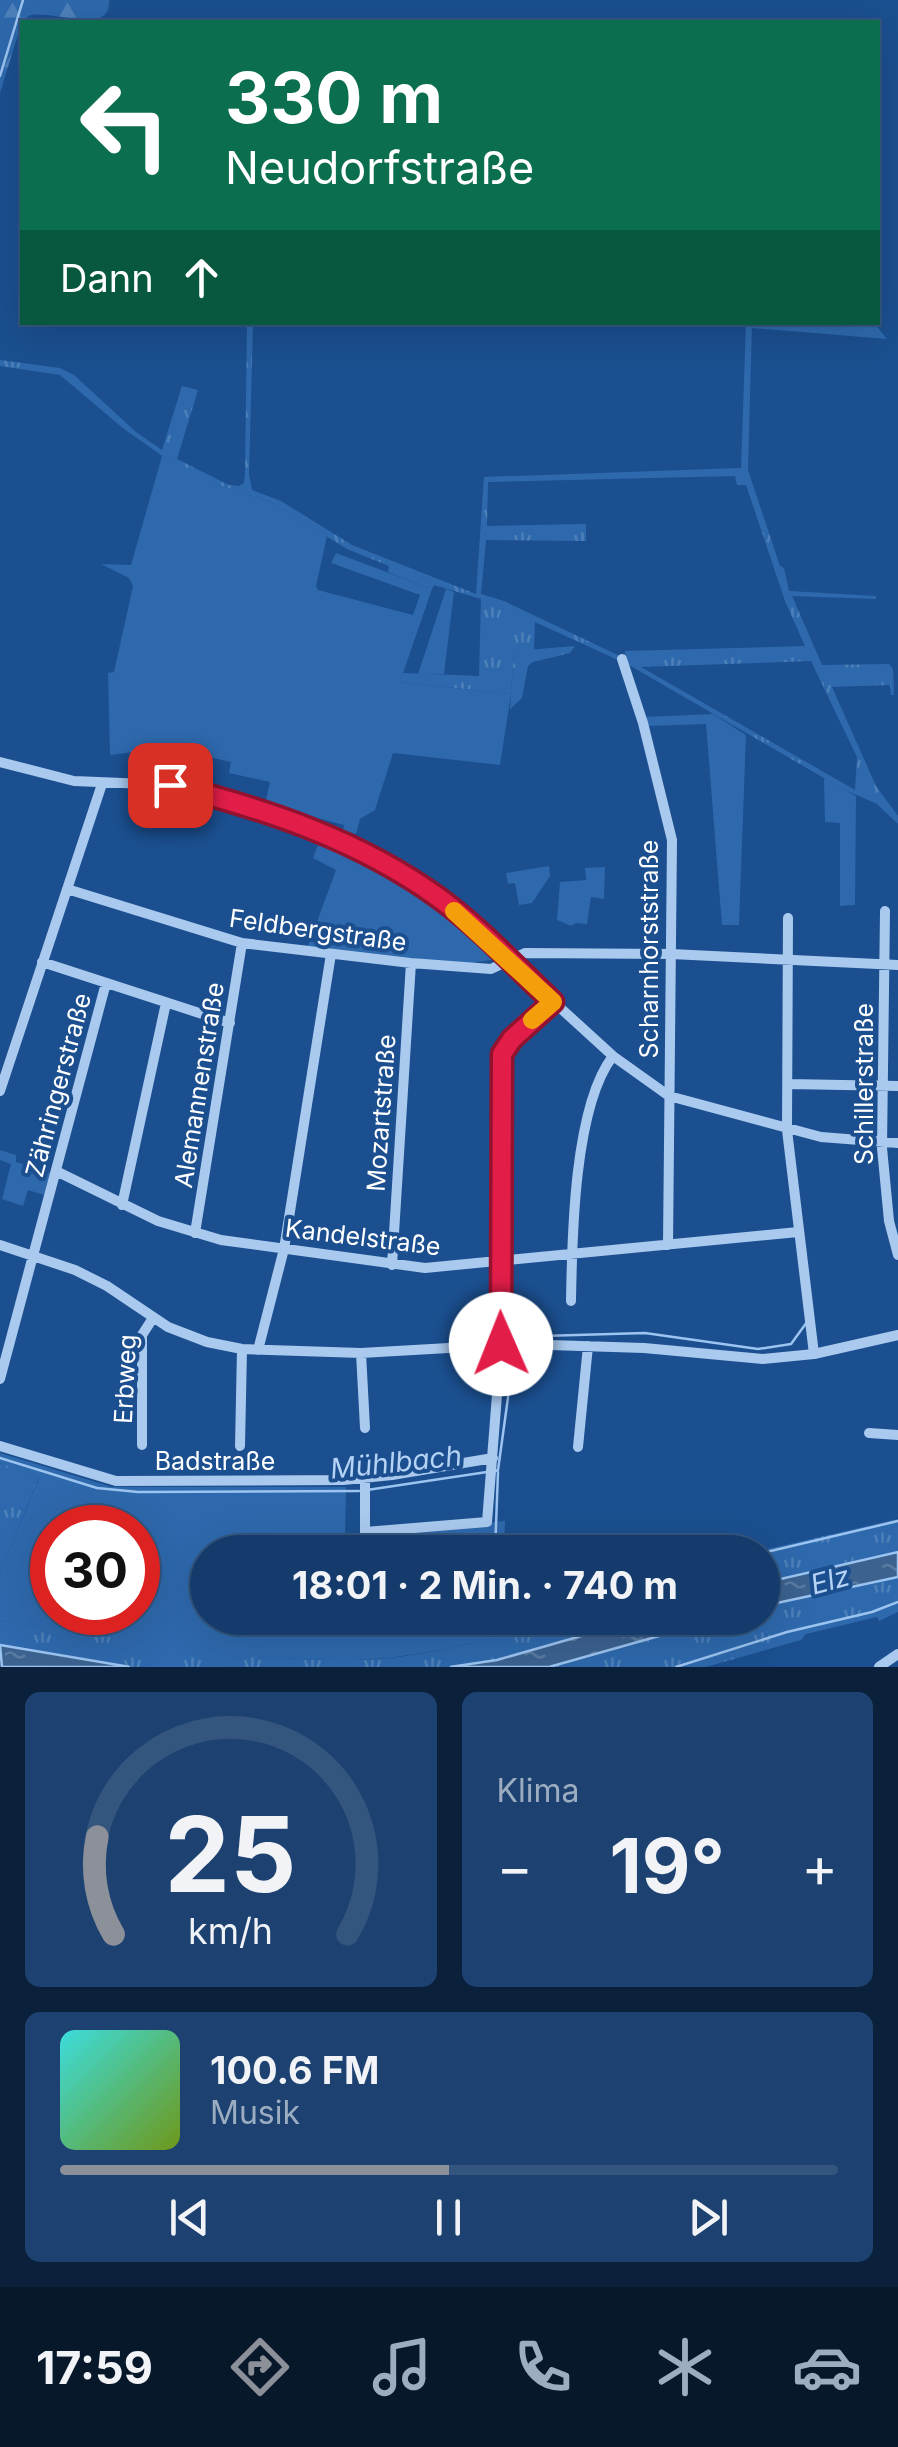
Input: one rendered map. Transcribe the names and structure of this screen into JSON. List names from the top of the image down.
{
  "streets": {
    "street": [
      "Feldbergstraße",
      "Scharnhorststraße",
      "Schillerstraße",
      "Zähringerstraße",
      "Alemannenstraße",
      "Mozartstraße",
      "Kandelstraße",
      "Erbweg",
      "Badstraße"
    ]
  },
  "crossings": [
    ["Feldbergstraße", "Scharnhorststraße"],
    ["Feldbergstraße", "Schillerstraße"],
    ["Feldbergstraße", "Alemannenstraße"],
    ["Feldbergstraße", "Mozartstraße"],
    ["Scharnhorststraße", "Kandelstraße"],
    ["Zähringerstraße", "Kandelstraße"],
    ["Alemannenstraße", "Kandelstraße"],
    ["Mozartstraße", "Kandelstraße"]
  ],
  "water": ["Mühlbach", "Elz"],
  "page": {
    "turn": ["330 m", "Neudorfstraße"],
    "then": "Dann",
    "limit": "30",
    "trip": "18:01 · 2 Min. · 740 m",
    "tile": "Klima",
    "heat": ["−", "19°", "+"],
    "song": ["100.6 FM", "Musik"],
    "tabs": "17:59",
    "gauge": ["25", "km/h"]
  }
}
